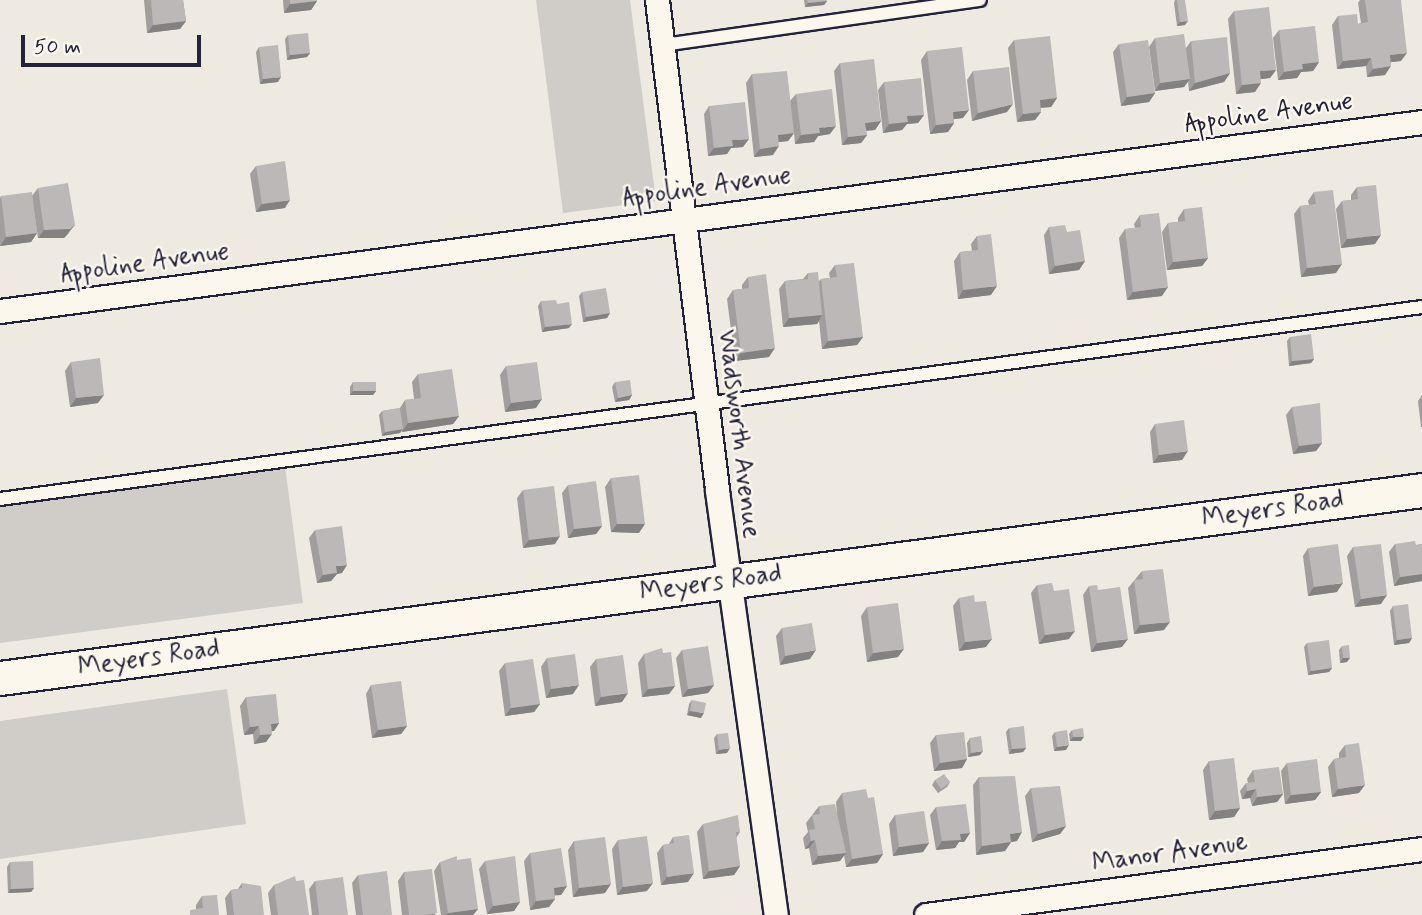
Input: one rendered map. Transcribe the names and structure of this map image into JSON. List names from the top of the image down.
{
  "streets": {
    "street": [
      "Appoline Avenue",
      "Wadsworth Avenue",
      "Meyers Road",
      "Manor Avenue"
    ]
  },
  "crossings": [
    ["Appoline Avenue", "Wadsworth Avenue"],
    ["Wadsworth Avenue", "Meyers Road"]
  ],
  "scale_bar": "50 m"
}
